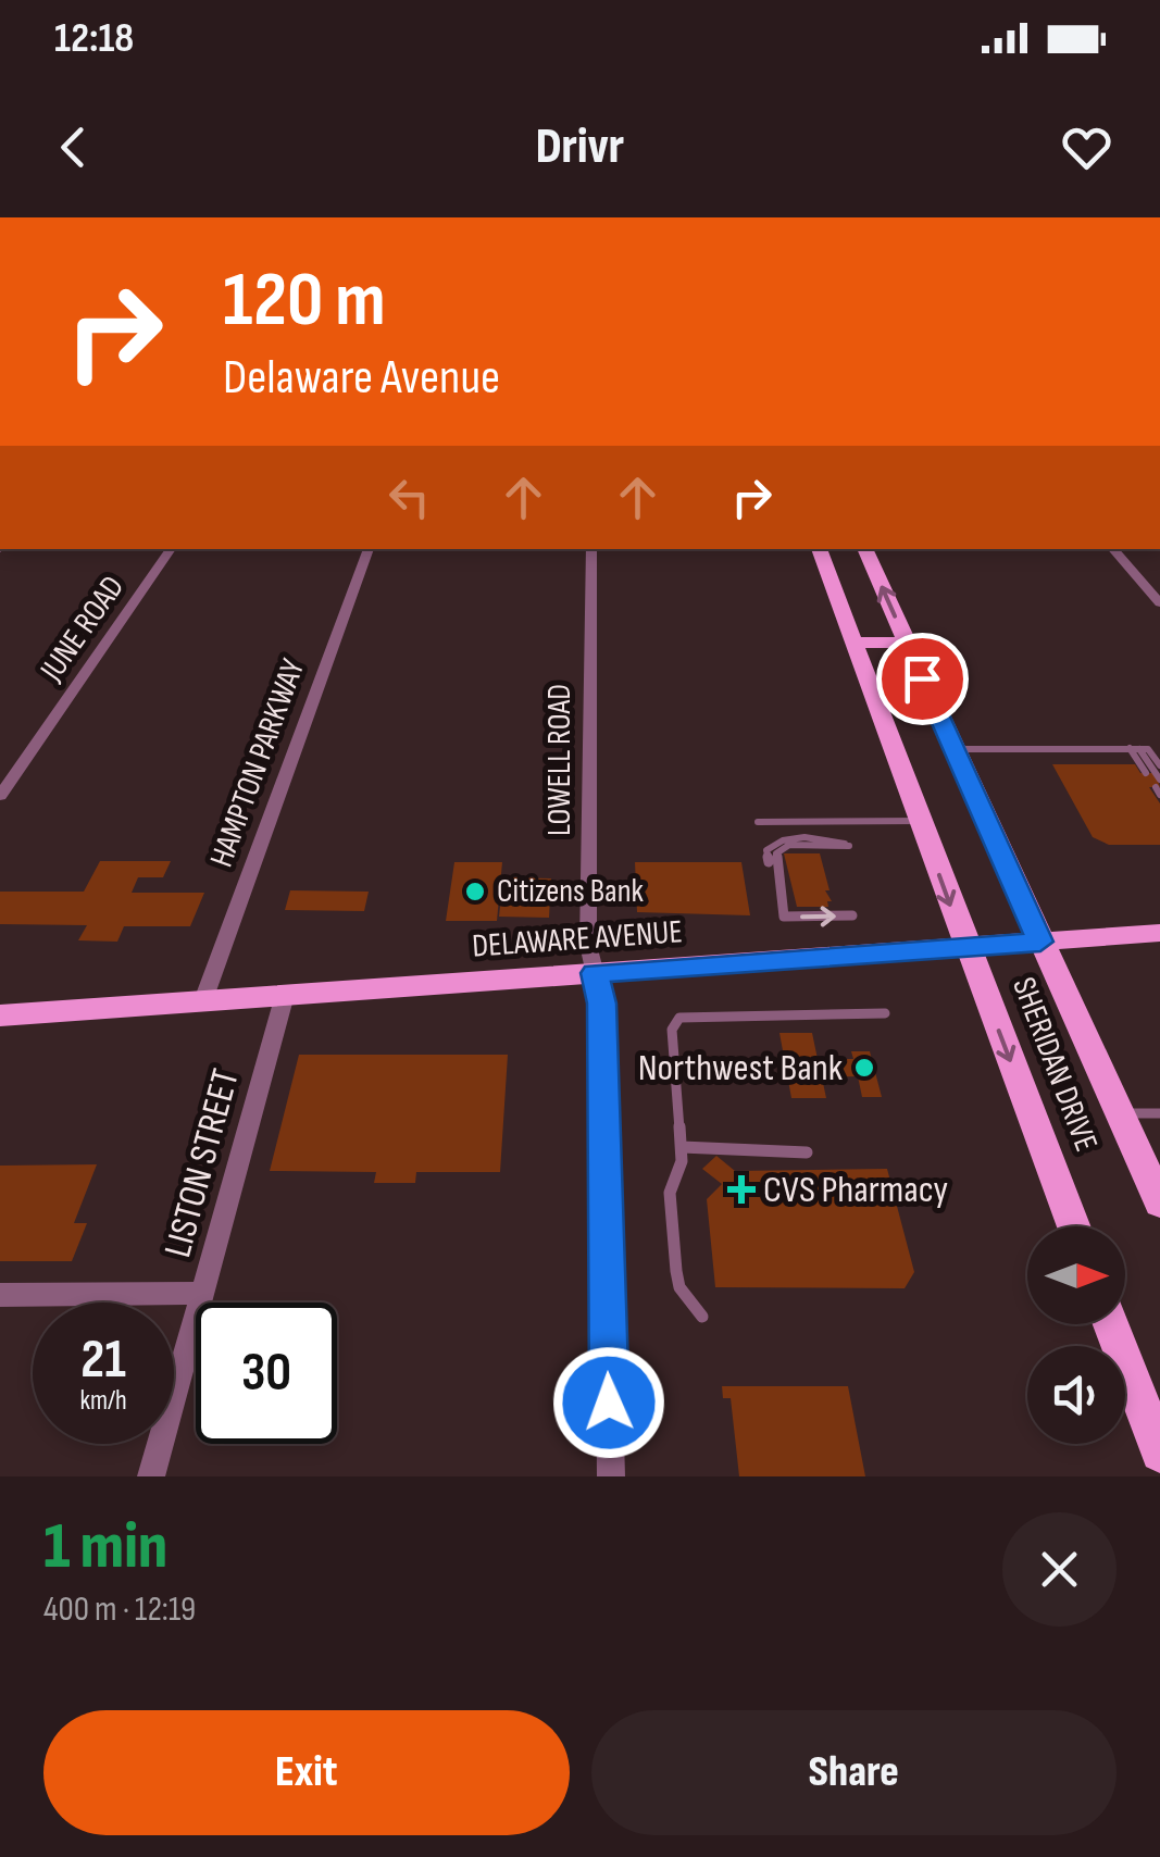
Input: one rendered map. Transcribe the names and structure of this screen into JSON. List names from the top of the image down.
{
  "streets": {
    "main road": ["DELAWARE AVENUE", "SHERIDAN DRIVE"],
    "street": [
      "JUNE ROAD",
      "LOWELL ROAD",
      "HAMPTON PARKWAY",
      "LISTON STREET"
    ]
  },
  "crossings": [
    ["LOWELL ROAD", "DELAWARE AVENUE"],
    ["HAMPTON PARKWAY", "DELAWARE AVENUE"],
    ["DELAWARE AVENUE", "SHERIDAN DRIVE"],
    ["DELAWARE AVENUE", "LISTON STREET"]
  ],
  "places": {
    "other": ["Citizens Bank", "Northwest Bank"],
    "health": ["CVS Pharmacy"]
  },
  "north": "right",
  "page": {
    "status": "12:18",
    "header": "Drivr",
    "turn": ["120 m", "Delaware Avenue"],
    "speed": "21 km/h",
    "limit": "30",
    "heading": ["1 min", "400 m · 12:19"],
    "buttons": ["Exit", "Share"]
  }
}
